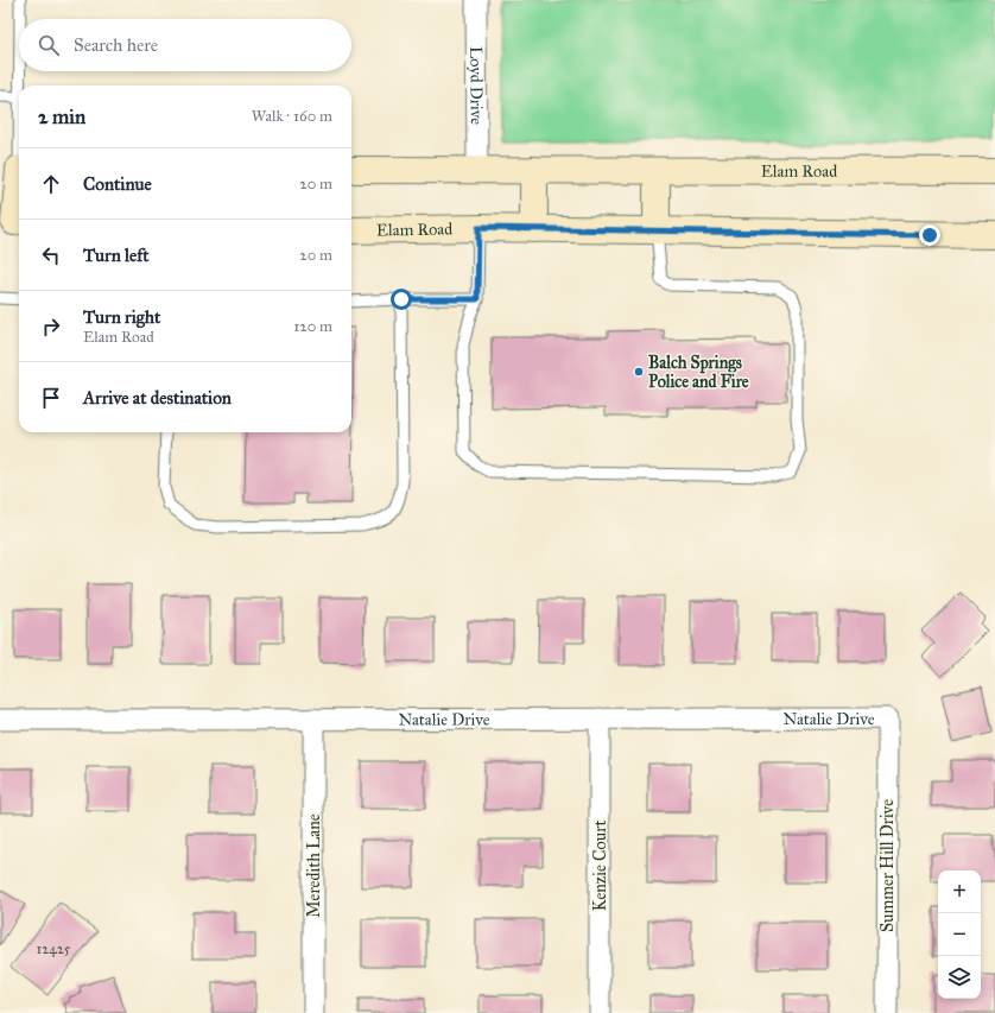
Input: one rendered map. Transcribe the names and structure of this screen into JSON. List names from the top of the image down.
{
  "streets": {
    "main road": ["Elam Road"],
    "street": [
      "Loyd Drive",
      "Natalie Drive",
      "Meredith Lane",
      "Kenzie Court",
      "Summer Hill Drive"
    ]
  },
  "crossings": [
    ["Loyd Drive", "Elam Road"],
    ["Natalie Drive", "Meredith Lane"],
    ["Natalie Drive", "Kenzie Court"],
    ["Natalie Drive", "Summer Hill Drive"]
  ],
  "places": ["Balch Springs Police and Fire"],
  "house_numbers": ["12425"],
  "page": {
    "search": "Search here",
    "heading": ["2 min", "Walk · 160 m"],
    "list": [
      ["Continue", "20 m"],
      ["Turn left", "20 m"],
      ["Turn right", "Elam Road", "120 m"],
      "Arrive at destination"
    ],
    "map_buttons": ["+", "−"]
  }
}
